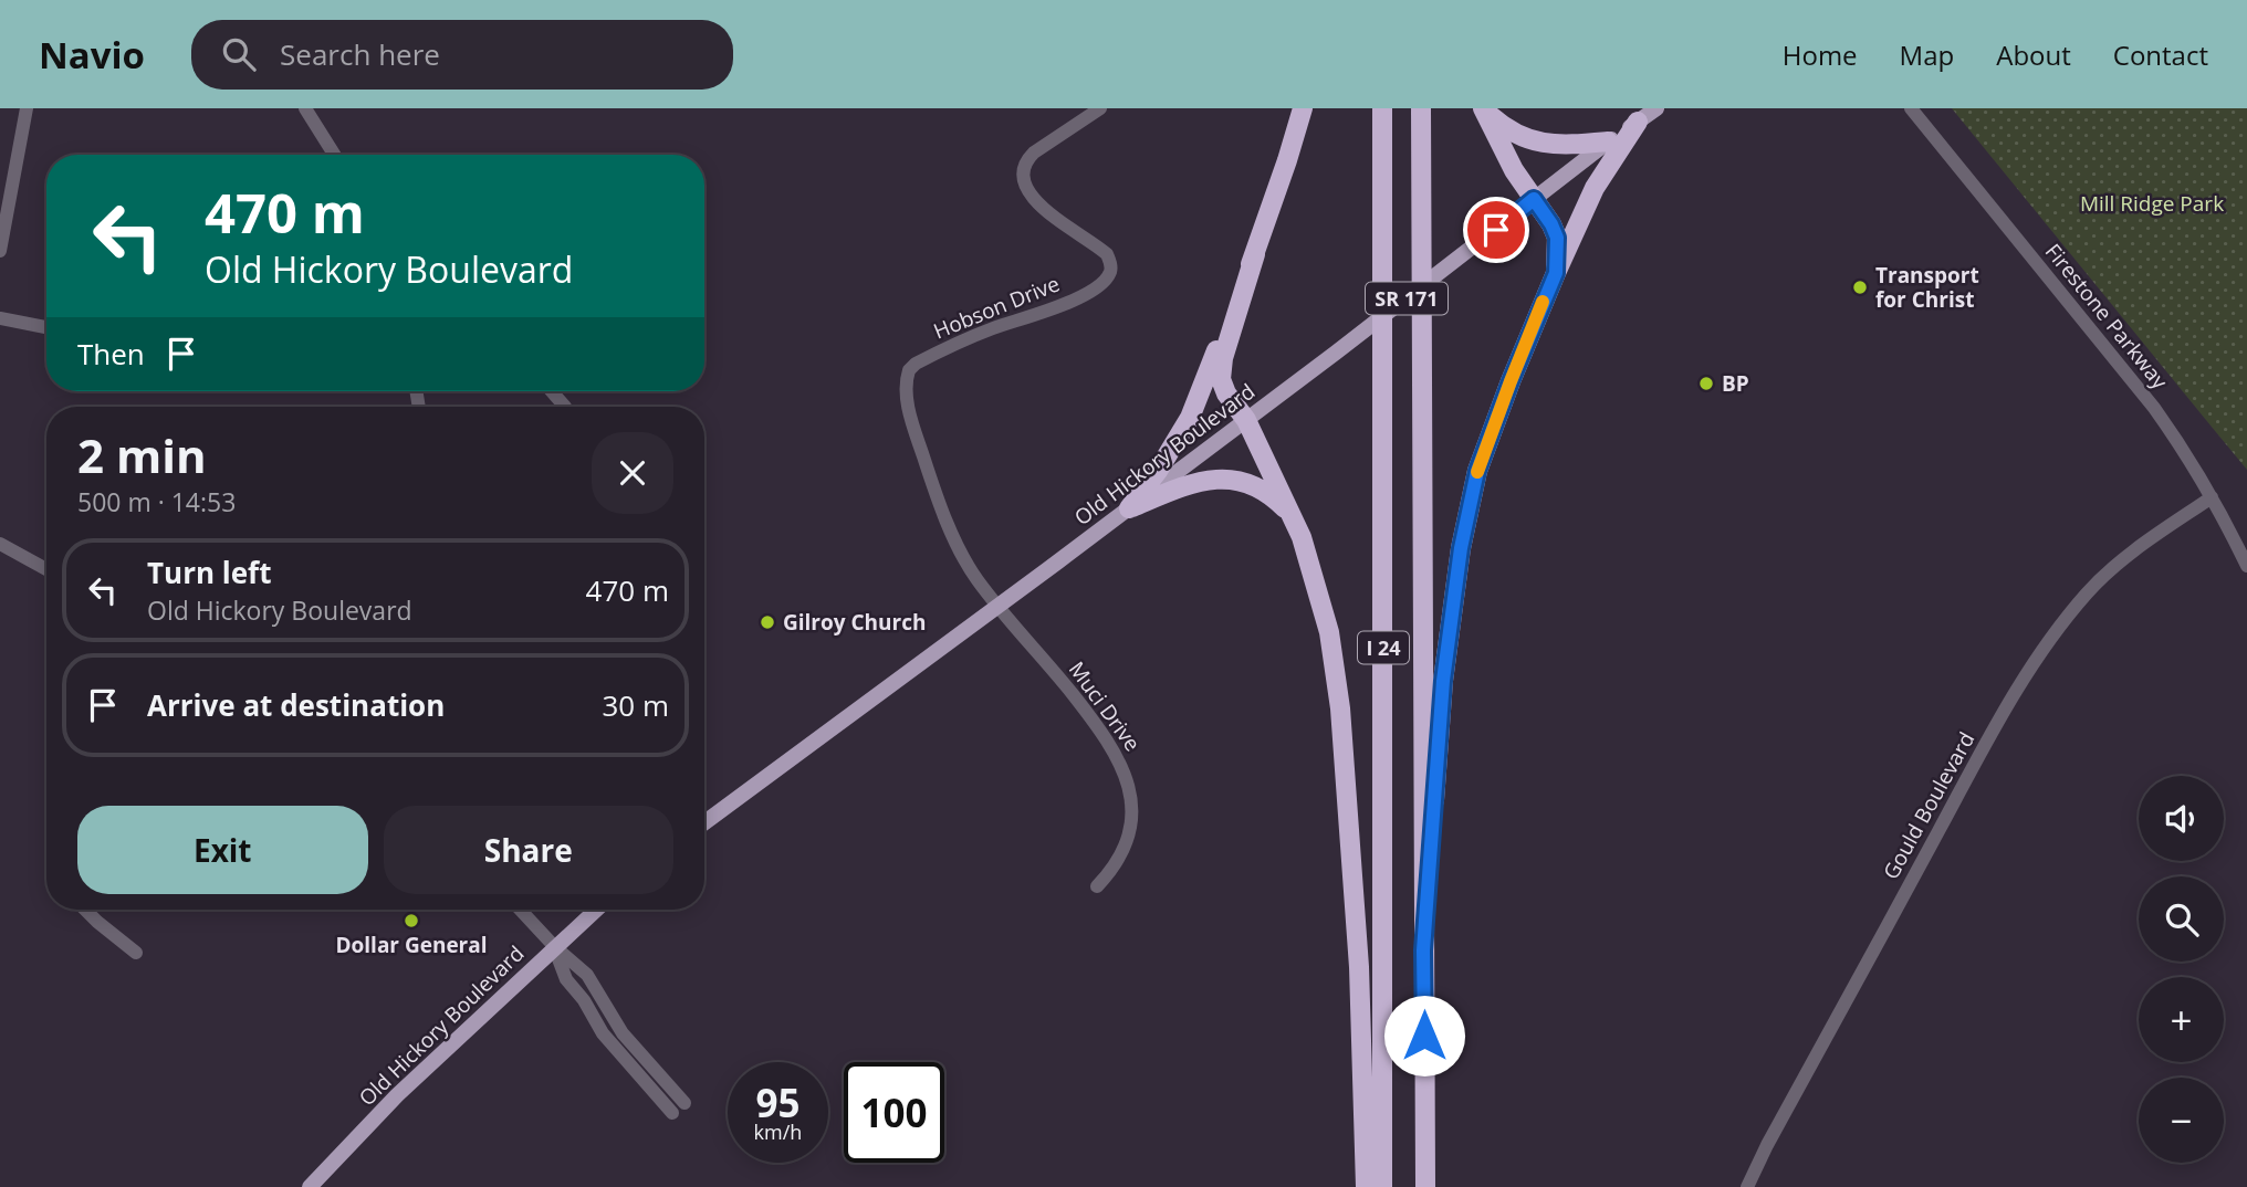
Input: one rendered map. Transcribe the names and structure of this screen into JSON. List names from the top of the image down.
{
  "streets": {
    "highway": ["I 24"],
    "main road": ["SR 171", "Old Hickory Boulevard"],
    "street": [
      "Hobson Drive",
      "Firestone Parkway",
      "Muci Drive",
      "Gould Boulevard"
    ]
  },
  "crossings": [
    ["Hobson Drive", "Old Hickory Boulevard"],
    ["Hobson Drive", "Muci Drive"],
    ["Firestone Parkway", "Gould Boulevard"],
    ["Old Hickory Boulevard", "Muci Drive"]
  ],
  "parks": ["Mill Ridge Park"],
  "places": [
    "Transport for Christ",
    "BP",
    "Gilroy Church",
    "Dollar General"
  ],
  "page": {
    "header": "Navio",
    "search": "Search here",
    "nav": [
      "Home",
      "Map",
      "About",
      "Contact"
    ],
    "turn": ["470 m", "Old Hickory Boulevard"],
    "then": "Then",
    "heading": ["2 min", "500 m · 14:53"],
    "list": [
      {
        "name": "Turn left",
        "note": "Old Hickory Boulevard",
        "value": "470 m"
      },
      {
        "name": "Arrive at destination",
        "value": "30 m"
      }
    ],
    "map_buttons": ["+", "−"],
    "buttons": ["Exit", "Share"],
    "speed": "95 km/h",
    "limit": "100"
  }
}
